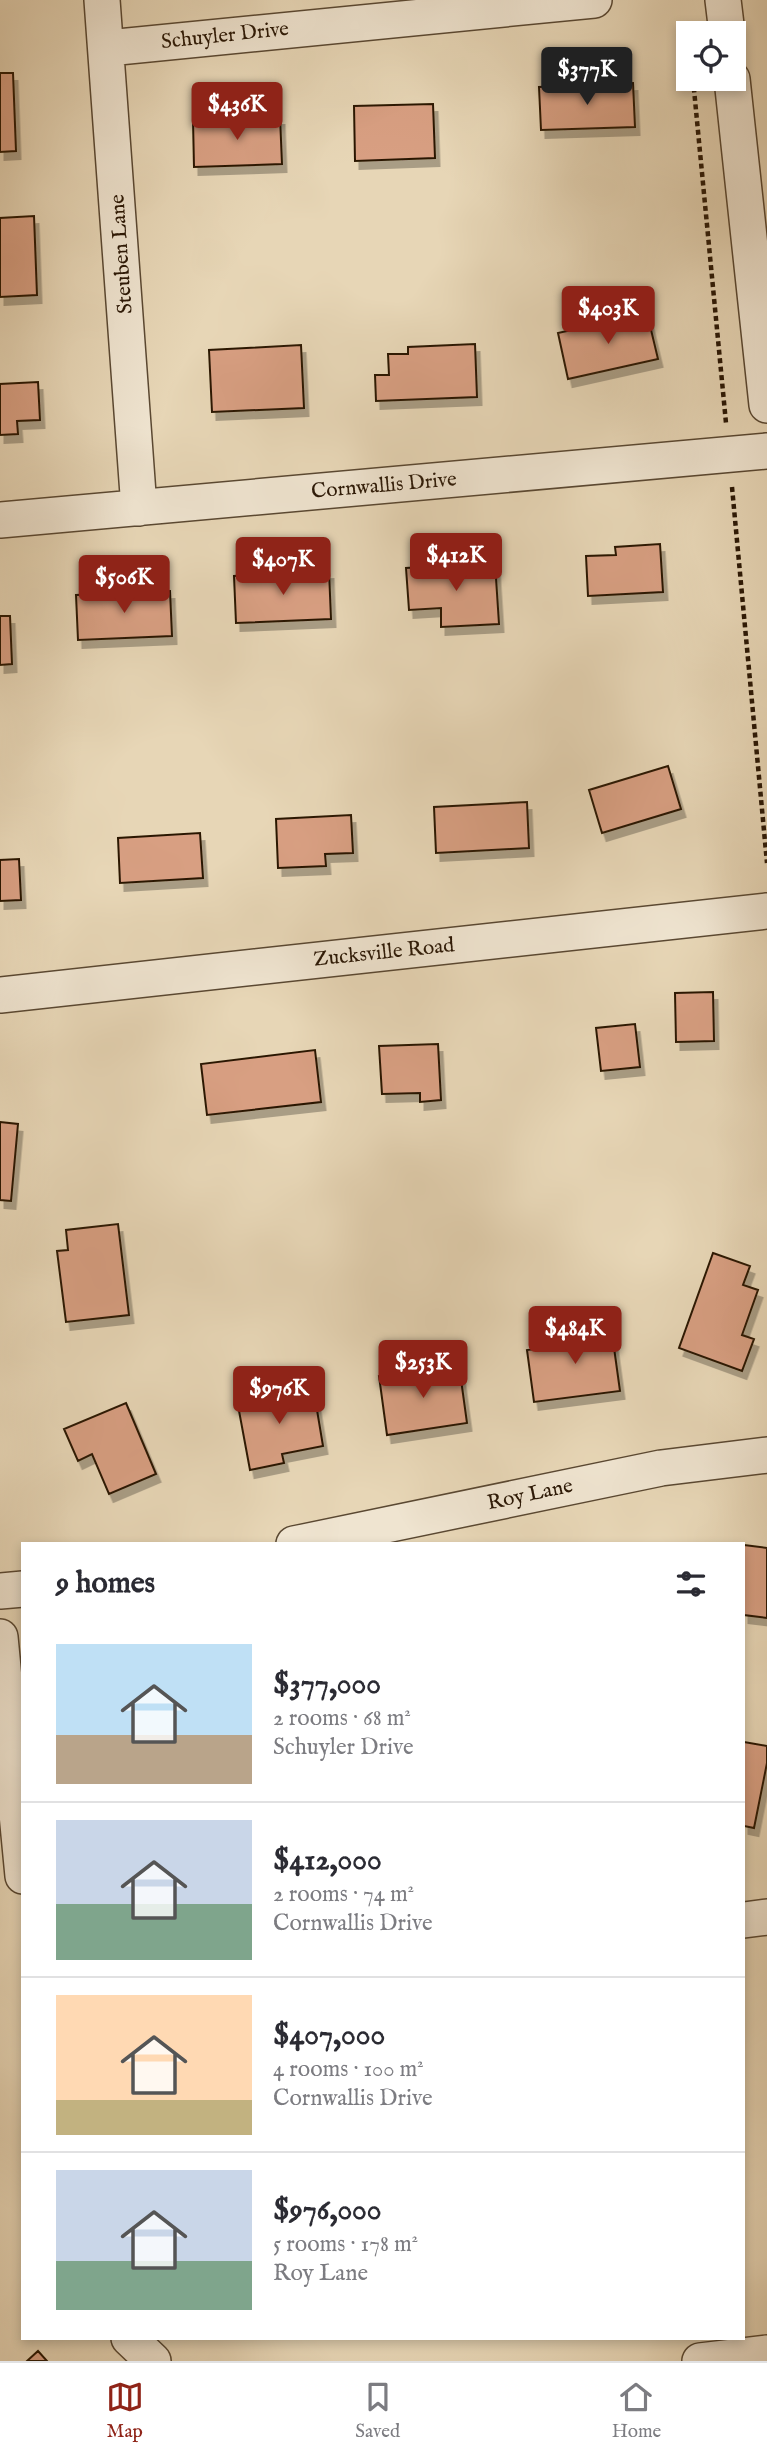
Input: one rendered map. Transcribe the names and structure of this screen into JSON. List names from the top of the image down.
{
  "streets": {
    "street": [
      "Schuyler Drive",
      "Steuben Lane",
      "Cornwallis Drive",
      "Zucksville Road",
      "Roy Lane"
    ]
  },
  "crossings": [
    ["Schuyler Drive", "Steuben Lane"],
    ["Steuben Lane", "Cornwallis Drive"]
  ],
  "page": {
    "price": [
      "$377K",
      "$436K",
      "$403K",
      "$412K",
      "$407K",
      "$506K",
      "$484K",
      "$253K",
      "$976K"
    ],
    "heading": "9 homes",
    "list": [
      {
        "name": "$377,000",
        "note": "2 rooms · 68 m² · Schuyler Drive"
      },
      {
        "name": "$412,000",
        "note": "2 rooms · 74 m² · Cornwallis Drive"
      },
      {
        "name": "$407,000",
        "note": "4 rooms · 100 m² · Cornwallis Drive"
      },
      {
        "name": "$976,000",
        "note": "5 rooms · 178 m² · Roy Lane"
      }
    ],
    "tabs": ["Map", "Saved", "Home"]
  }
}
